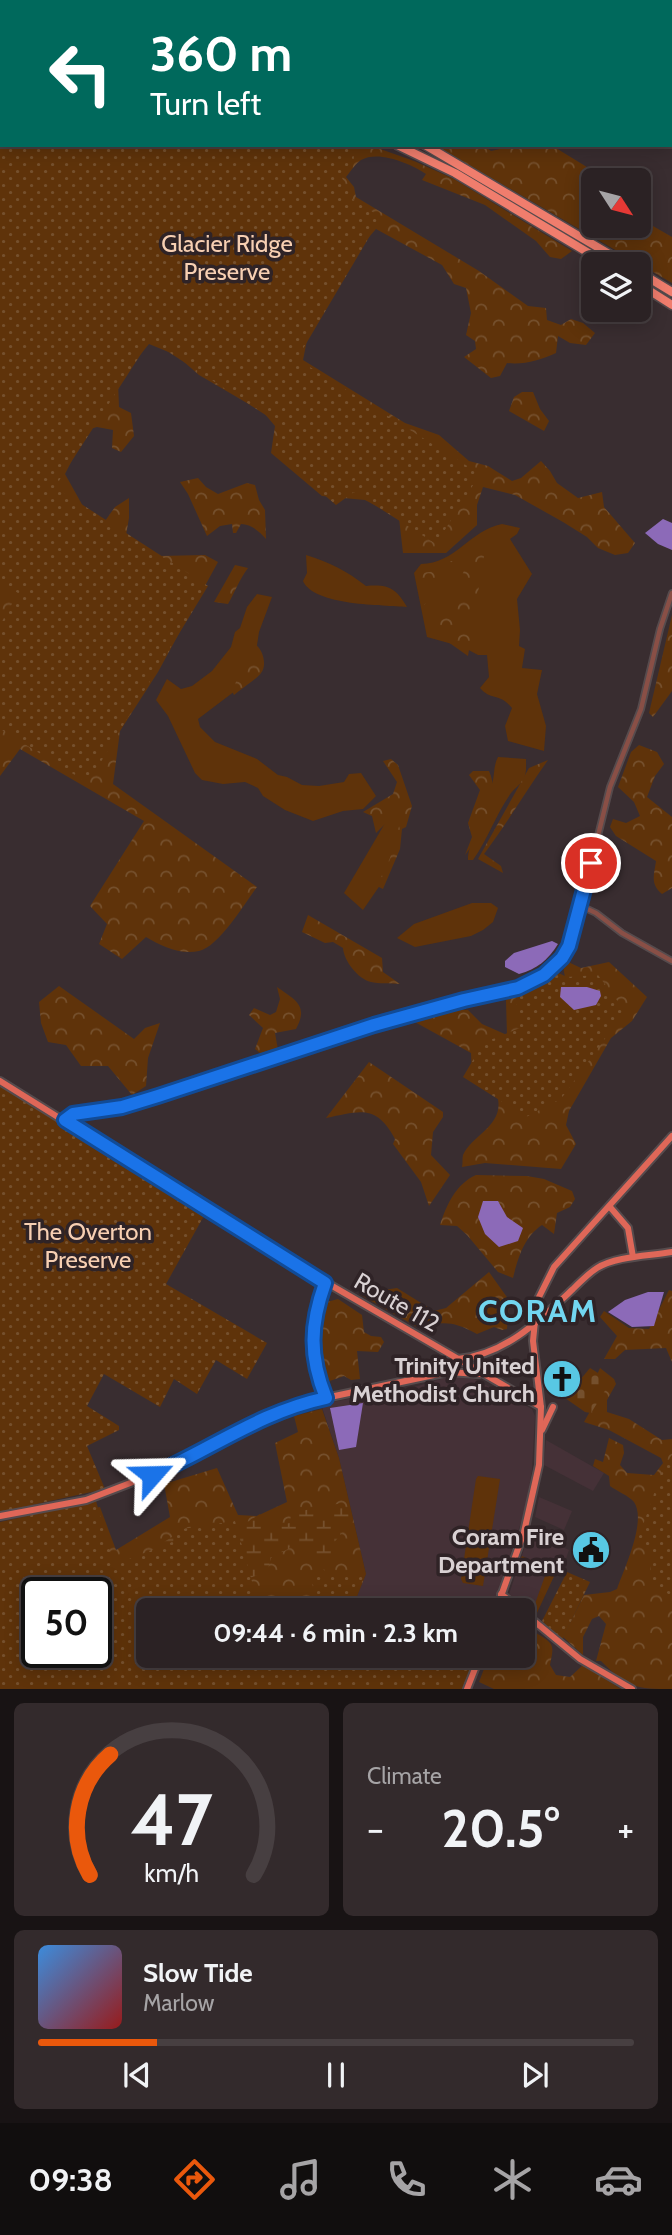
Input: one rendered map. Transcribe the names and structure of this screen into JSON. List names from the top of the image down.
{
  "streets": {
    "main road": ["Route 112"]
  },
  "districts": ["CORAM"],
  "parks": ["Glacier Ridge Preserve", "The Overton Preserve"],
  "places": {
    "church": ["Trinity United Methodist Church"],
    "public building": ["Coram Fire Department"]
  },
  "north": "bottom right",
  "page": {
    "turn": ["360 m", "Turn left"],
    "limit": "50",
    "trip": "09:44 · 6 min · 2.3 km",
    "tile": "Climate",
    "heat": ["−", "20.5°", "+"],
    "song": ["Slow Tide", "Marlow"],
    "tabs": "09:38",
    "gauge": ["47", "km/h"]
  }
}
